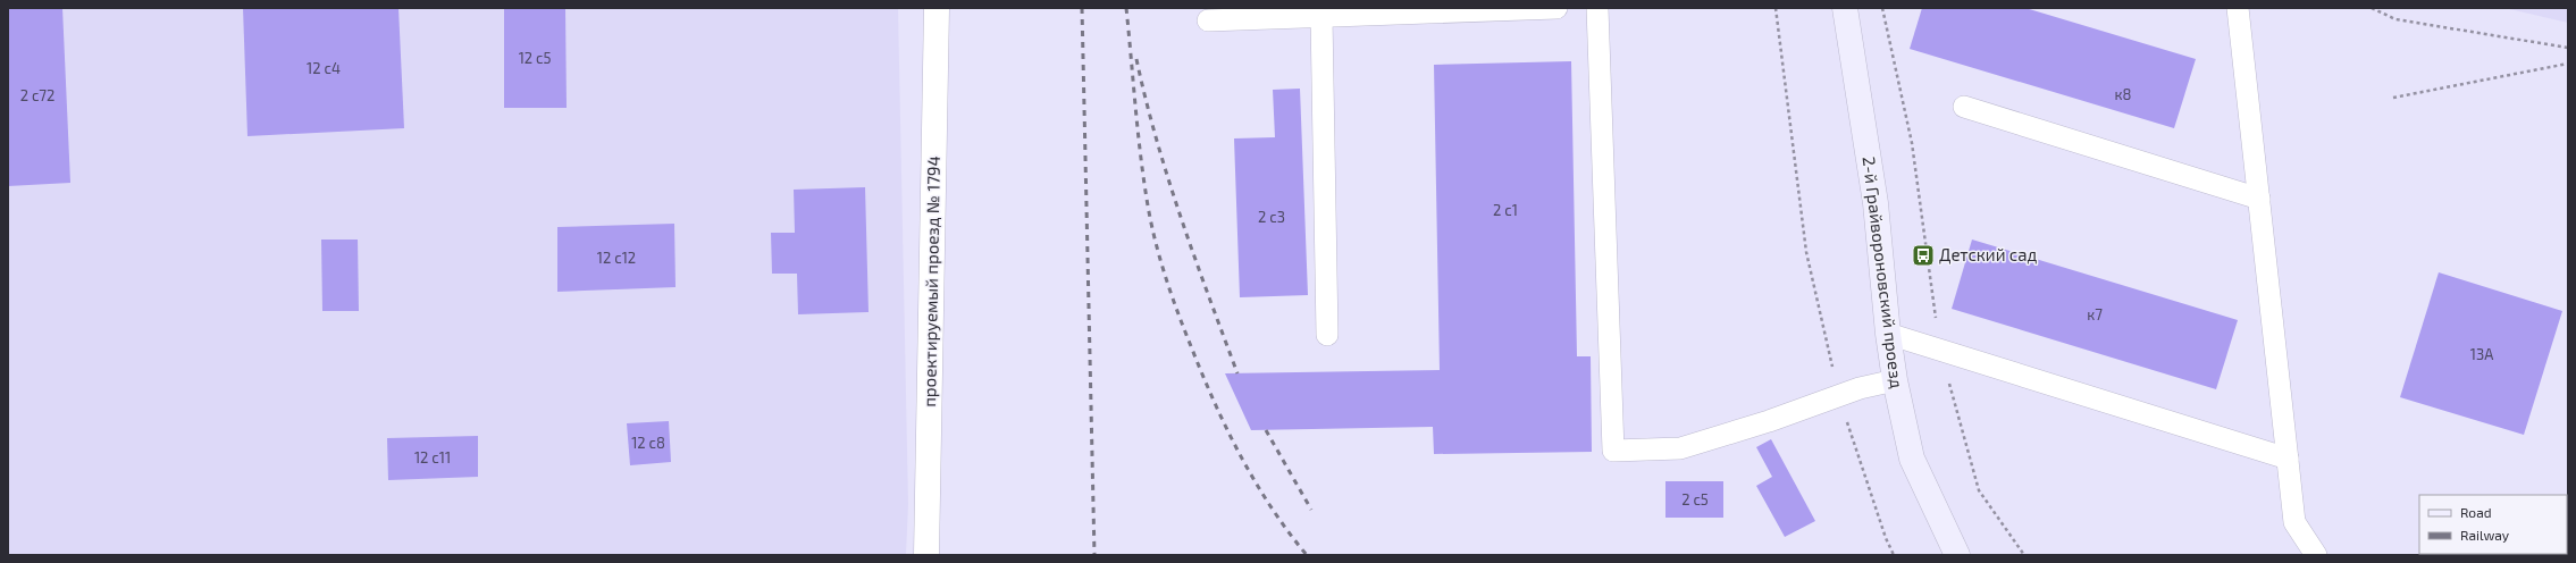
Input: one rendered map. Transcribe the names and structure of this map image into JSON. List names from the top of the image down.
{
  "streets": {
    "main road": ["2-й Грайвороновский проезд"],
    "street": ["проектируемый проезд № 1794"]
  },
  "places": {
    "bus stop": ["Детский сад"]
  },
  "house_numbers": [
    "12 с5",
    "12 с4",
    "к8",
    "2 с72",
    "2 с1",
    "2 с3",
    "12 с12",
    "к7",
    "13А",
    "12 с8",
    "12 с11",
    "2 с5"
  ],
  "legend": ["Road", "Railway"]
}
